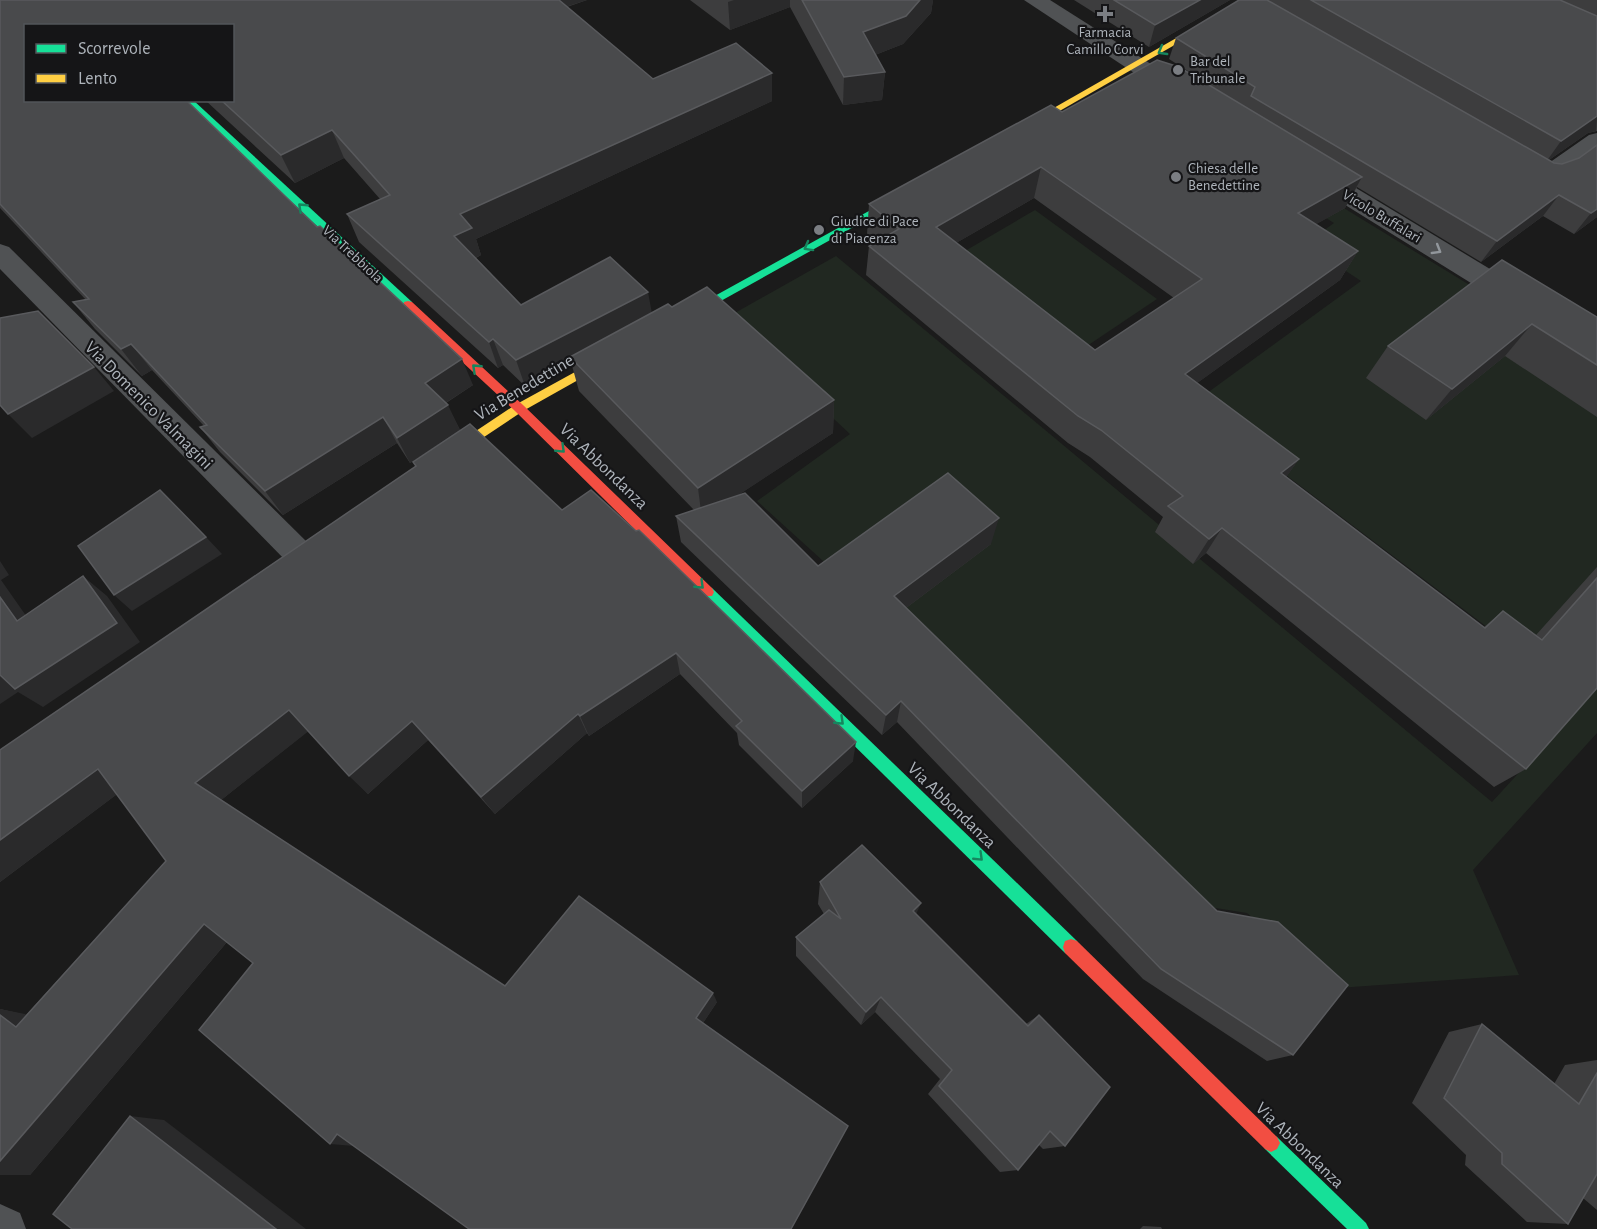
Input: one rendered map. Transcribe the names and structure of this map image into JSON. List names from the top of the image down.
{
  "streets": {
    "street": [
      "Vicolo Buffalari",
      "Via Trebbiola",
      "Via Benedettine",
      "Via Domenico Valmagini",
      "Via Abbondanza"
    ]
  },
  "crossings": [
    ["Via Trebbiola", "Via Benedettine"],
    ["Via Trebbiola", "Via Abbondanza"],
    ["Via Benedettine", "Via Abbondanza"]
  ],
  "one_way": ["Vicolo Buffalari", "Via Trebbiola", "Via Abbondanza"],
  "places": {
    "health": ["Farmacia Camillo Corvi"],
    "other": ["Bar del Tribunale", "Chiesa delle Benedettine", "Giudice di Pace di Piacenza"]
  },
  "legend": ["Scorrevole", "Lento"]
}
